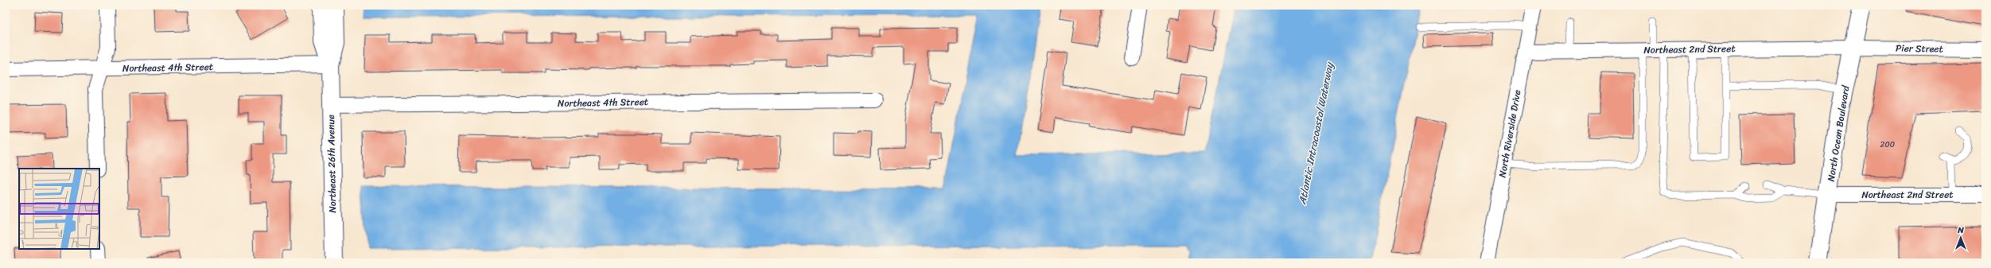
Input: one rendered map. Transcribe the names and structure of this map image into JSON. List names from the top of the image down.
{
  "streets": {
    "street": [
      "Pier Street",
      "Northeast 2nd Street",
      "Northeast 4th Street",
      "North Riverside Drive",
      "North Ocean Boulevard",
      "Northeast 26th Avenue"
    ]
  },
  "crossings": [
    ["Pier Street", "Northeast 2nd Street"],
    ["Pier Street", "North Ocean Boulevard"],
    ["Northeast 2nd Street", "North Riverside Drive"],
    ["Northeast 2nd Street", "North Ocean Boulevard"],
    ["Northeast 4th Street", "Northeast 26th Avenue"]
  ],
  "water": ["Atlantic Intracoastal Waterway"],
  "house_numbers": ["200"],
  "north": "top"
}
